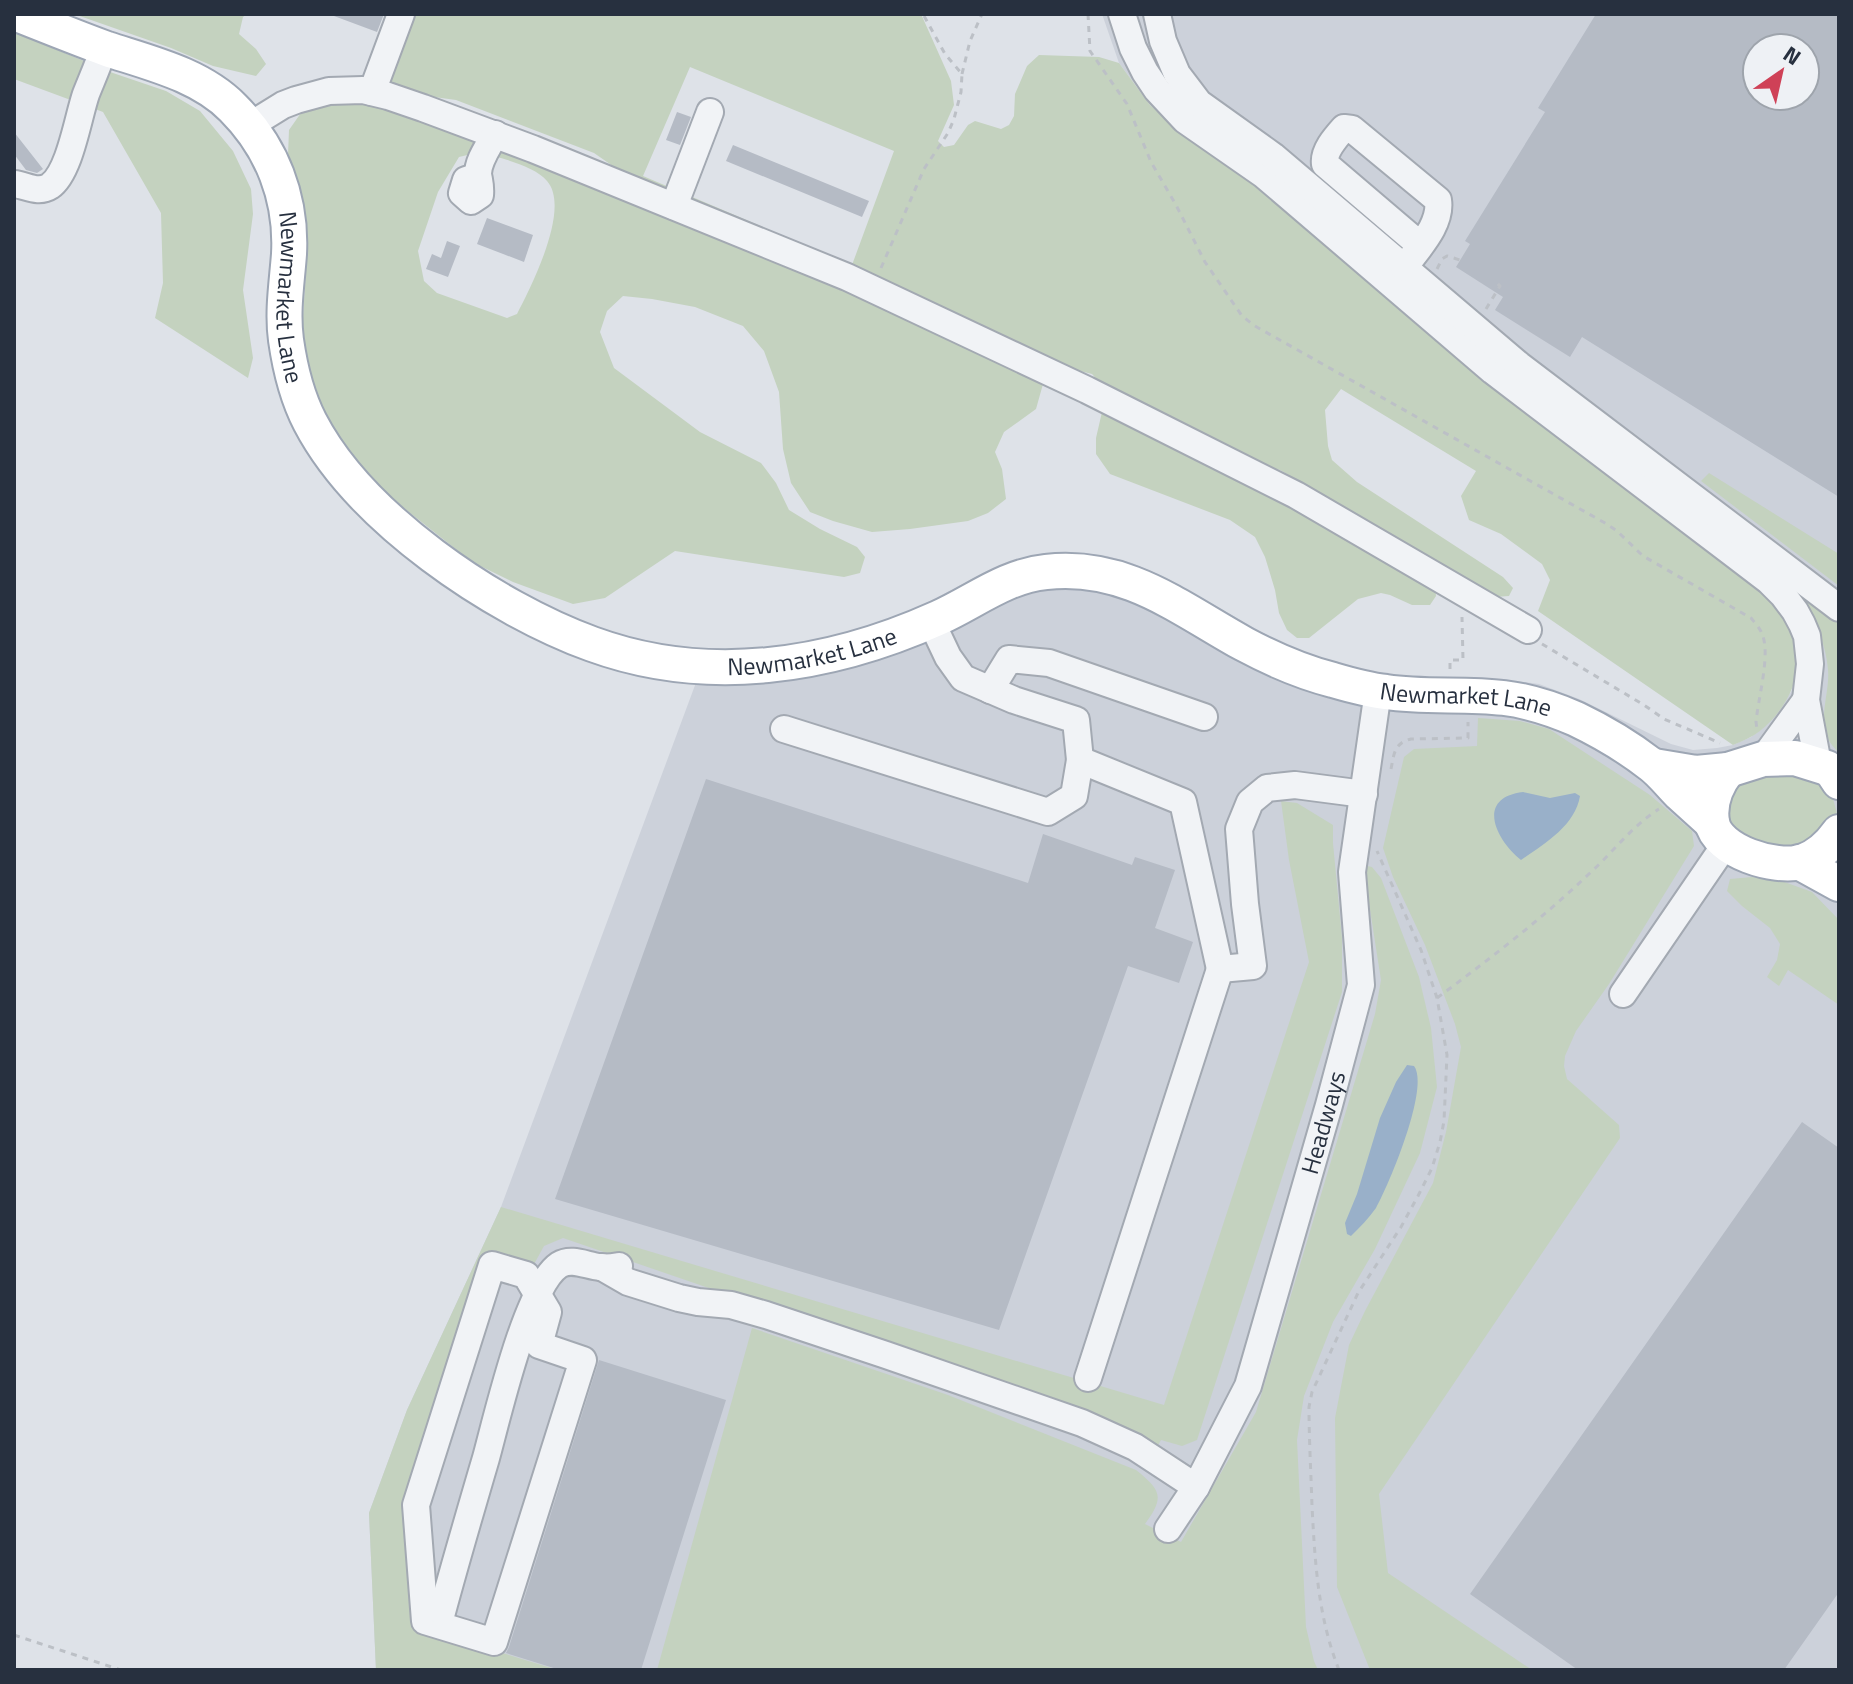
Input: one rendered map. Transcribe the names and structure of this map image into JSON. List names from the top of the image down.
{
  "streets": {
    "main road": ["Newmarket Lane"],
    "street": ["Headways"]
  },
  "crossings": [
    ["Newmarket Lane", "Headways"]
  ],
  "north": "top right"
}
